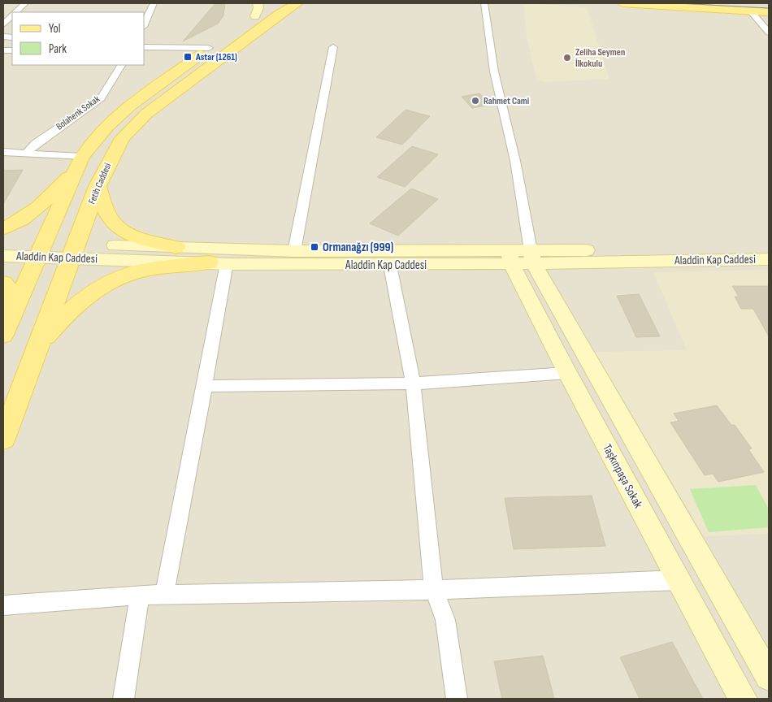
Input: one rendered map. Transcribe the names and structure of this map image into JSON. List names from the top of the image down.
{
  "streets": {
    "main road": ["Fetih Caddesi"],
    "street": ["Bolahenk Sokak", "Aladdin Kap Caddesi", "Taşkınpaşa Sokak"]
  },
  "crossings": [
    ["Fetih Caddesi", "Aladdin Kap Caddesi"],
    ["Aladdin Kap Caddesi", "Taşkınpaşa Sokak"]
  ],
  "places": {
    "transit": ["Astar (1261)", "Ormanağzı (999)"],
    "other": ["Zeliha Seymen İlkokulu", "Rahmet Cami"]
  },
  "legend": ["Yol", "Park"]
}
